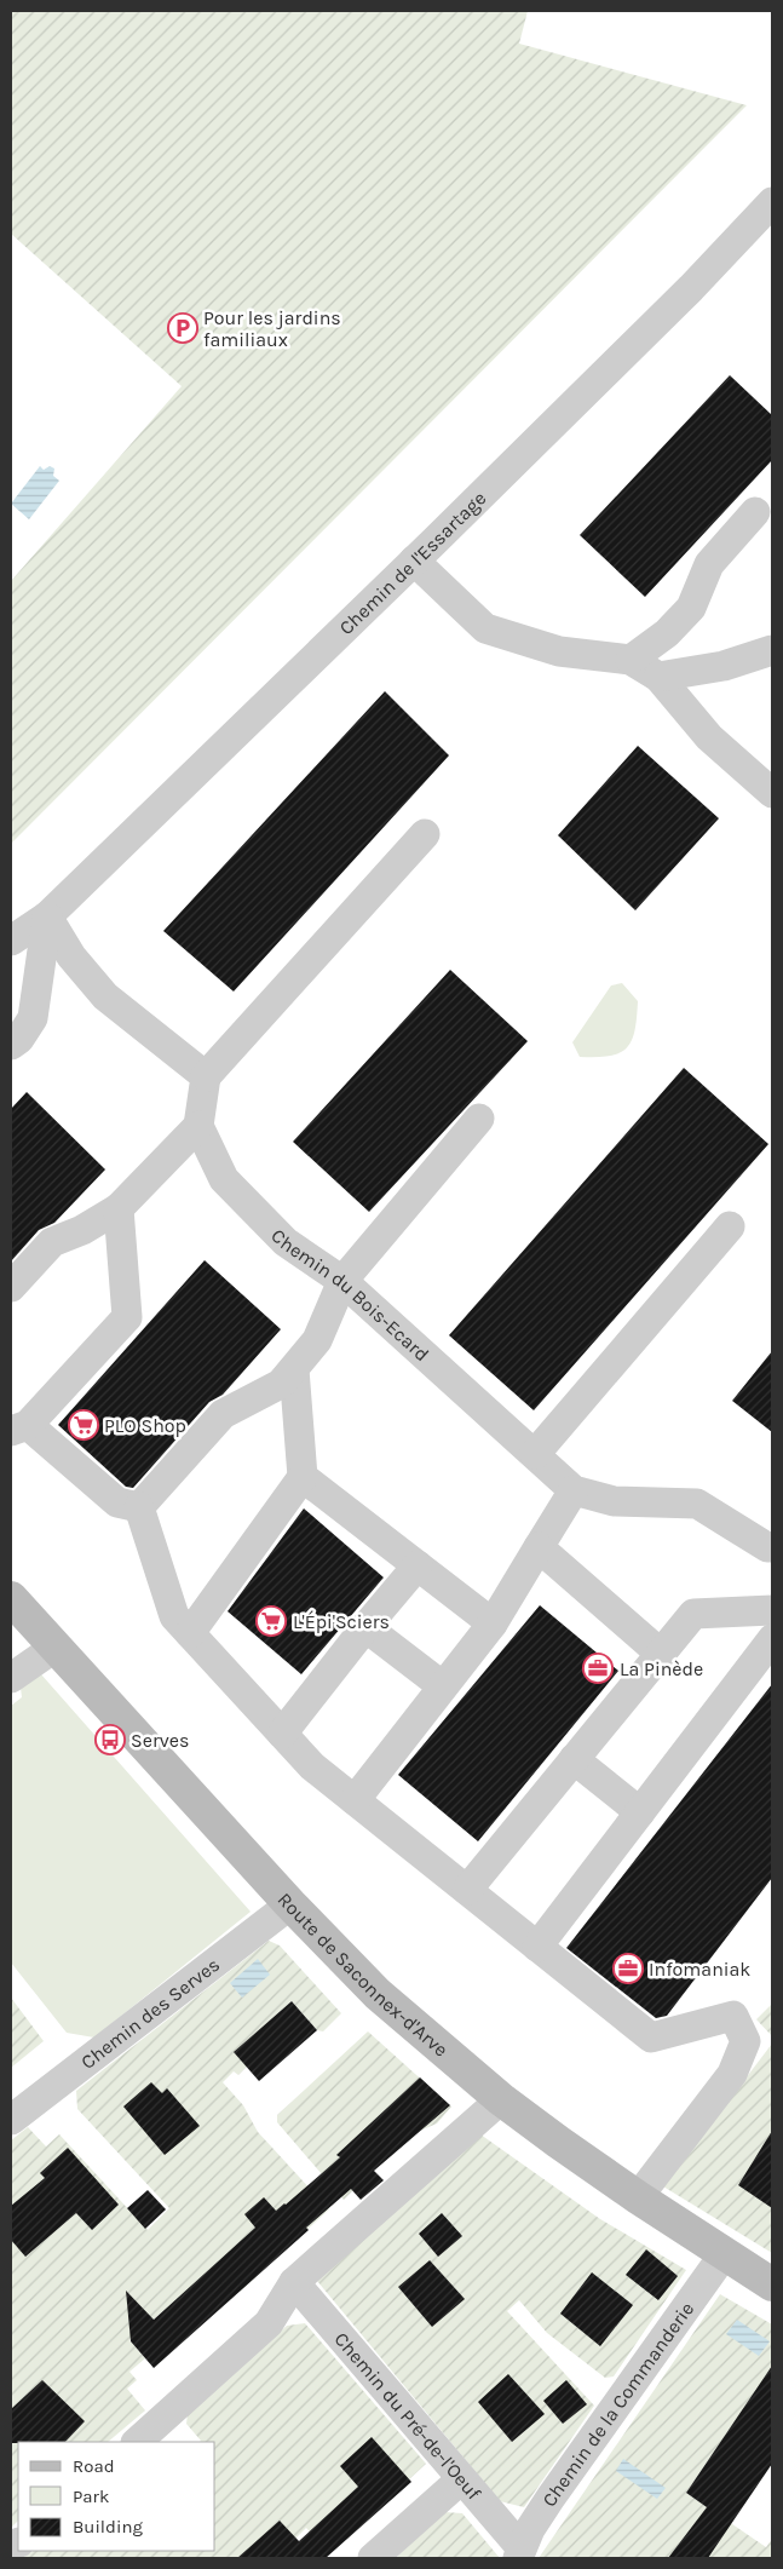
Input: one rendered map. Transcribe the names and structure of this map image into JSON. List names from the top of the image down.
{
  "streets": {
    "street": [
      "Chemin de l'Essartage",
      "Chemin du Bois-Ecard",
      "Route de Saconnex-d'Arve",
      "Chemin des Serves",
      "Chemin de la Commanderie",
      "Chemin du Pré-de-l'Oeuf"
    ]
  },
  "crossings": [
    ["Route de Saconnex-d'Arve", "Chemin des Serves"],
    ["Route de Saconnex-d'Arve", "Chemin de la Commanderie"],
    ["Chemin de la Commanderie", "Chemin du Pré-de-l'Oeuf"]
  ],
  "places": {
    "parking": ["Pour les jardins familiaux"],
    "supermarket": ["PLO Shop", "L'Épi'Sciers"],
    "office": ["La Pinède", "Infomaniak"],
    "bus stop": ["Serves"]
  },
  "legend": ["Road", "Park", "Building"]
}
